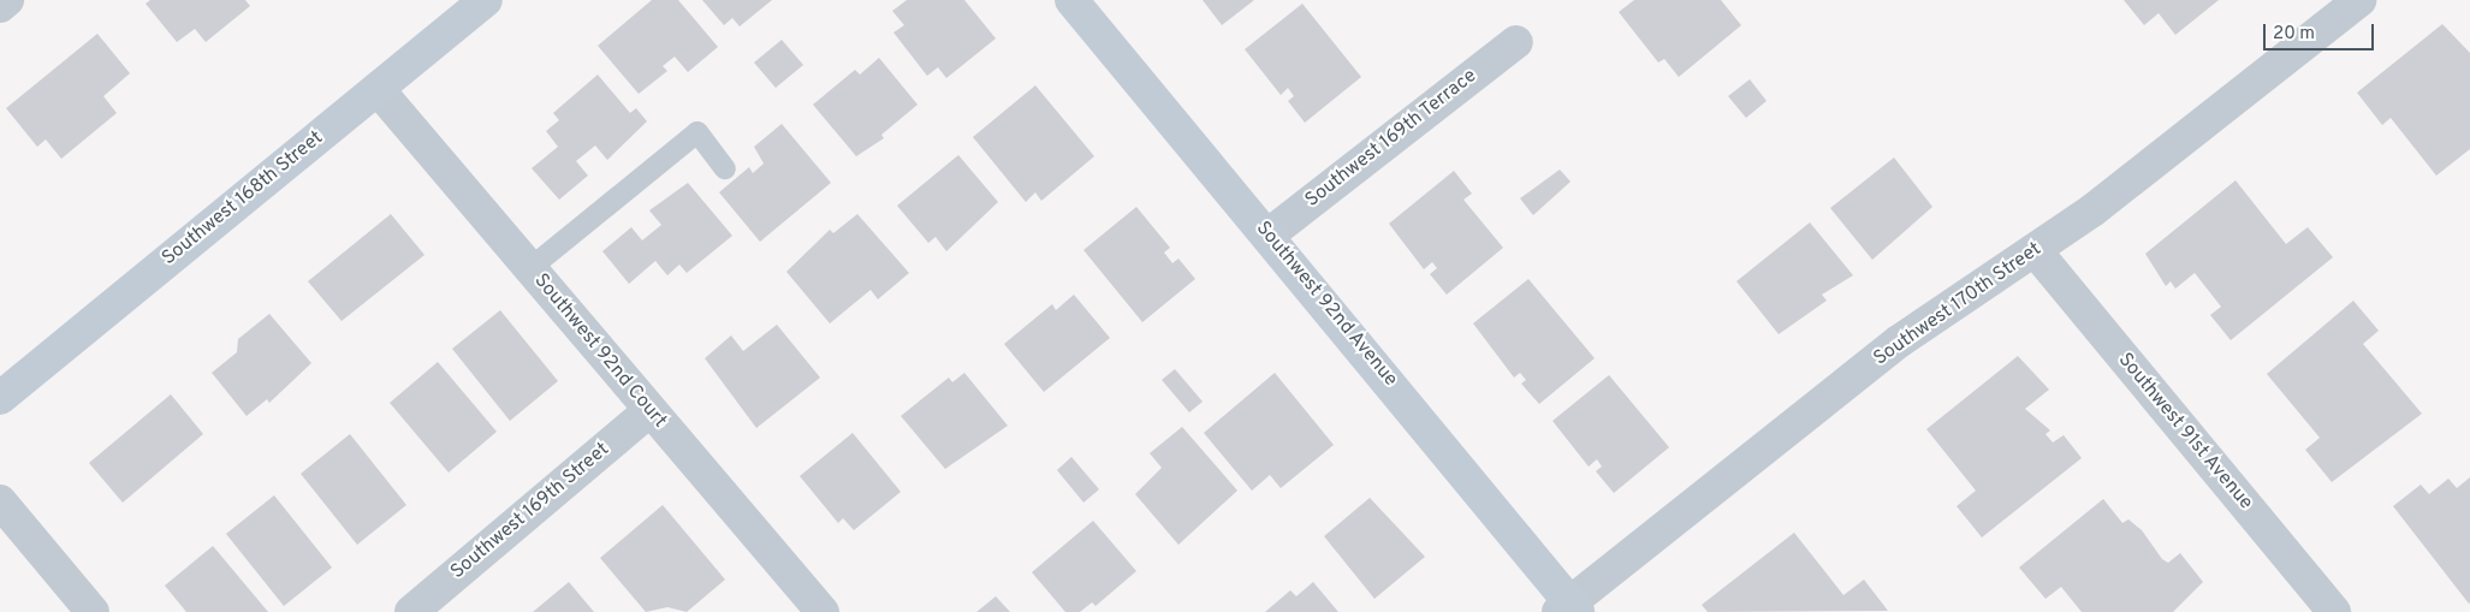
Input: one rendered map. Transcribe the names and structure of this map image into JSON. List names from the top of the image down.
{
  "streets": {
    "street": [
      "Southwest 169th Terrace",
      "Southwest 168th Street",
      "Southwest 92nd Avenue",
      "Southwest 170th Street",
      "Southwest 92nd Court",
      "Southwest 91st Avenue",
      "Southwest 169th Street"
    ]
  },
  "crossings": [
    ["Southwest 169th Terrace", "Southwest 92nd Avenue"],
    ["Southwest 168th Street", "Southwest 92nd Court"],
    ["Southwest 92nd Avenue", "Southwest 170th Street"],
    ["Southwest 170th Street", "Southwest 91st Avenue"],
    ["Southwest 92nd Court", "Southwest 169th Street"]
  ],
  "scale_bar": "20 m"
}
